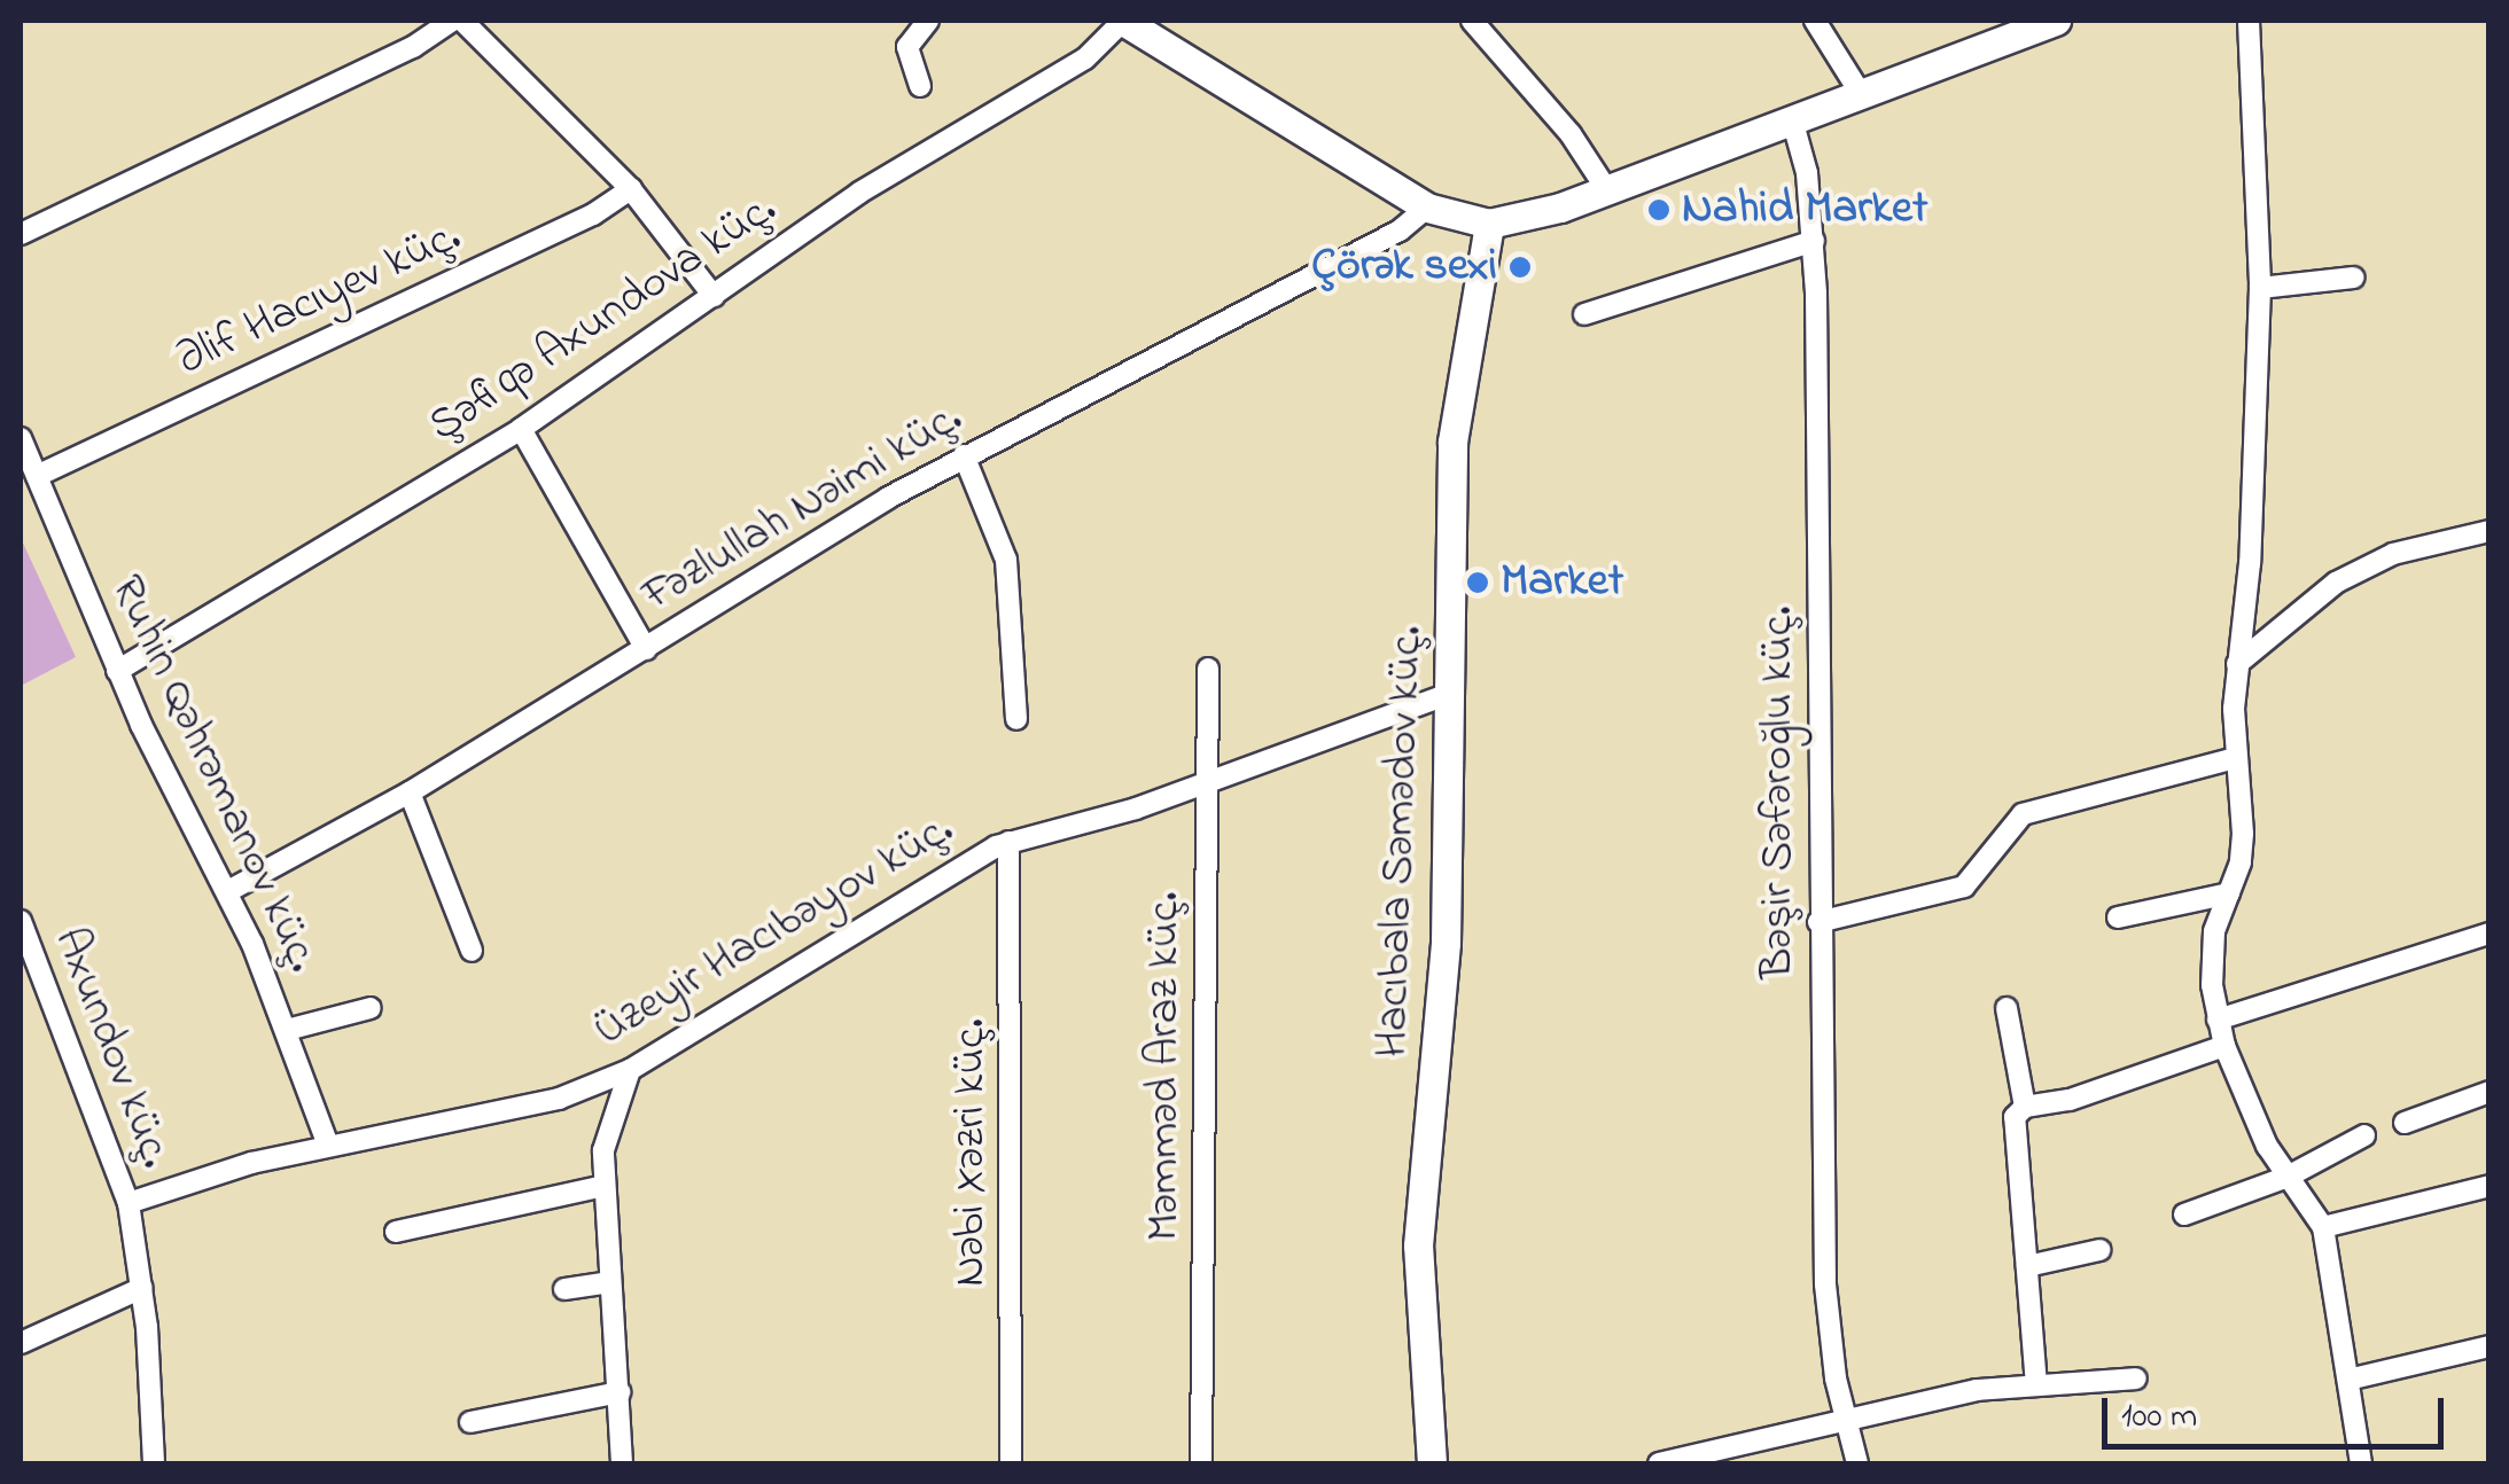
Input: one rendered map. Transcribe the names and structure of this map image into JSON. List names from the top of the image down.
{
  "streets": {
    "street": [
      "Əlif Hacıyev küç.",
      "Şəfiqə Axundova küç.",
      "Fəzlullah Nəimi küç.",
      "Ruhin Qəhrəmanov küç.",
      "Bəşir Səfəroğlu küç.",
      "Hacıbala Səmədov küç.",
      "Üzeyir Hacıbəyov küç.",
      "Axundov küç.",
      "Məmməd Araz küç.",
      "Nəbi Xəzri küç."
    ]
  },
  "crossings": [
    ["Əlif Hacıyev küç.", "Ruhin Qəhrəmanov küç."],
    ["Şəfiqə Axundova küç.", "Ruhin Qəhrəmanov küç."],
    ["Fəzlullah Nəimi küç.", "Ruhin Qəhrəmanov küç."],
    ["Ruhin Qəhrəmanov küç.", "Üzeyir Hacıbəyov küç."],
    ["Hacıbala Səmədov küç.", "Üzeyir Hacıbəyov küç."],
    ["Üzeyir Hacıbəyov küç.", "Axundov küç."],
    ["Üzeyir Hacıbəyov küç.", "Məmməd Araz küç."],
    ["Üzeyir Hacıbəyov küç.", "Nəbi Xəzri küç."]
  ],
  "places": ["Nahid Market", "Çörək sexi", "Market"],
  "scale_bar": "100 m"
}
